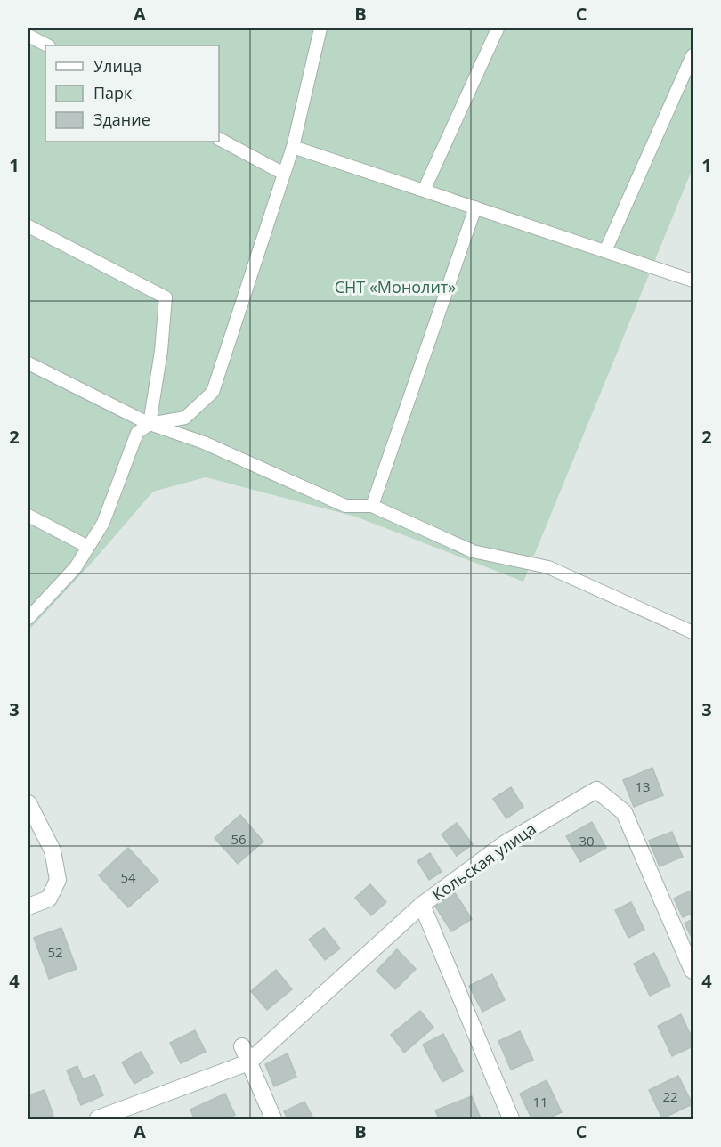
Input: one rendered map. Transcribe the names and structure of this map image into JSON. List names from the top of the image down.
{
  "streets": {
    "street": ["Кольская улица"]
  },
  "parks": ["СНТ «Монолит»"],
  "house_numbers": [
    "13",
    "56",
    "30",
    "54",
    "52",
    "22",
    "11"
  ],
  "legend": ["Улица", "Парк", "Здание"],
  "grid": {
    "columns": ["A", "B", "C"],
    "rows": [
      "1",
      "2",
      "3",
      "4"
    ]
  }
}
